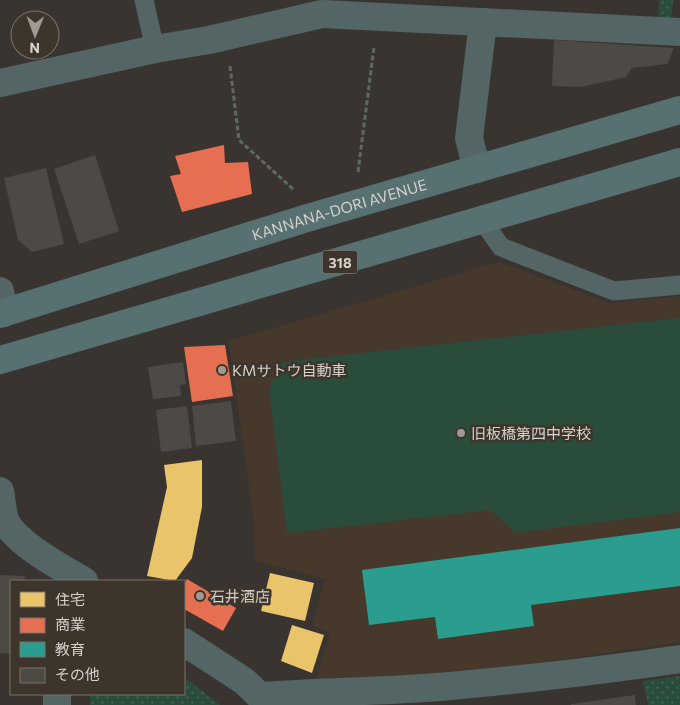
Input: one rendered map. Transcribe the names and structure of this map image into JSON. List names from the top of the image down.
{
  "streets": {
    "main road": ["KANNANA-DORI AVENUE", "318"]
  },
  "places": ["KMサトウ自動車", "旧板橋第四中学校", "石井酒店"],
  "legend": [
    "住宅",
    "商業",
    "教育",
    "その他"
  ],
  "north": "bottom"
}
